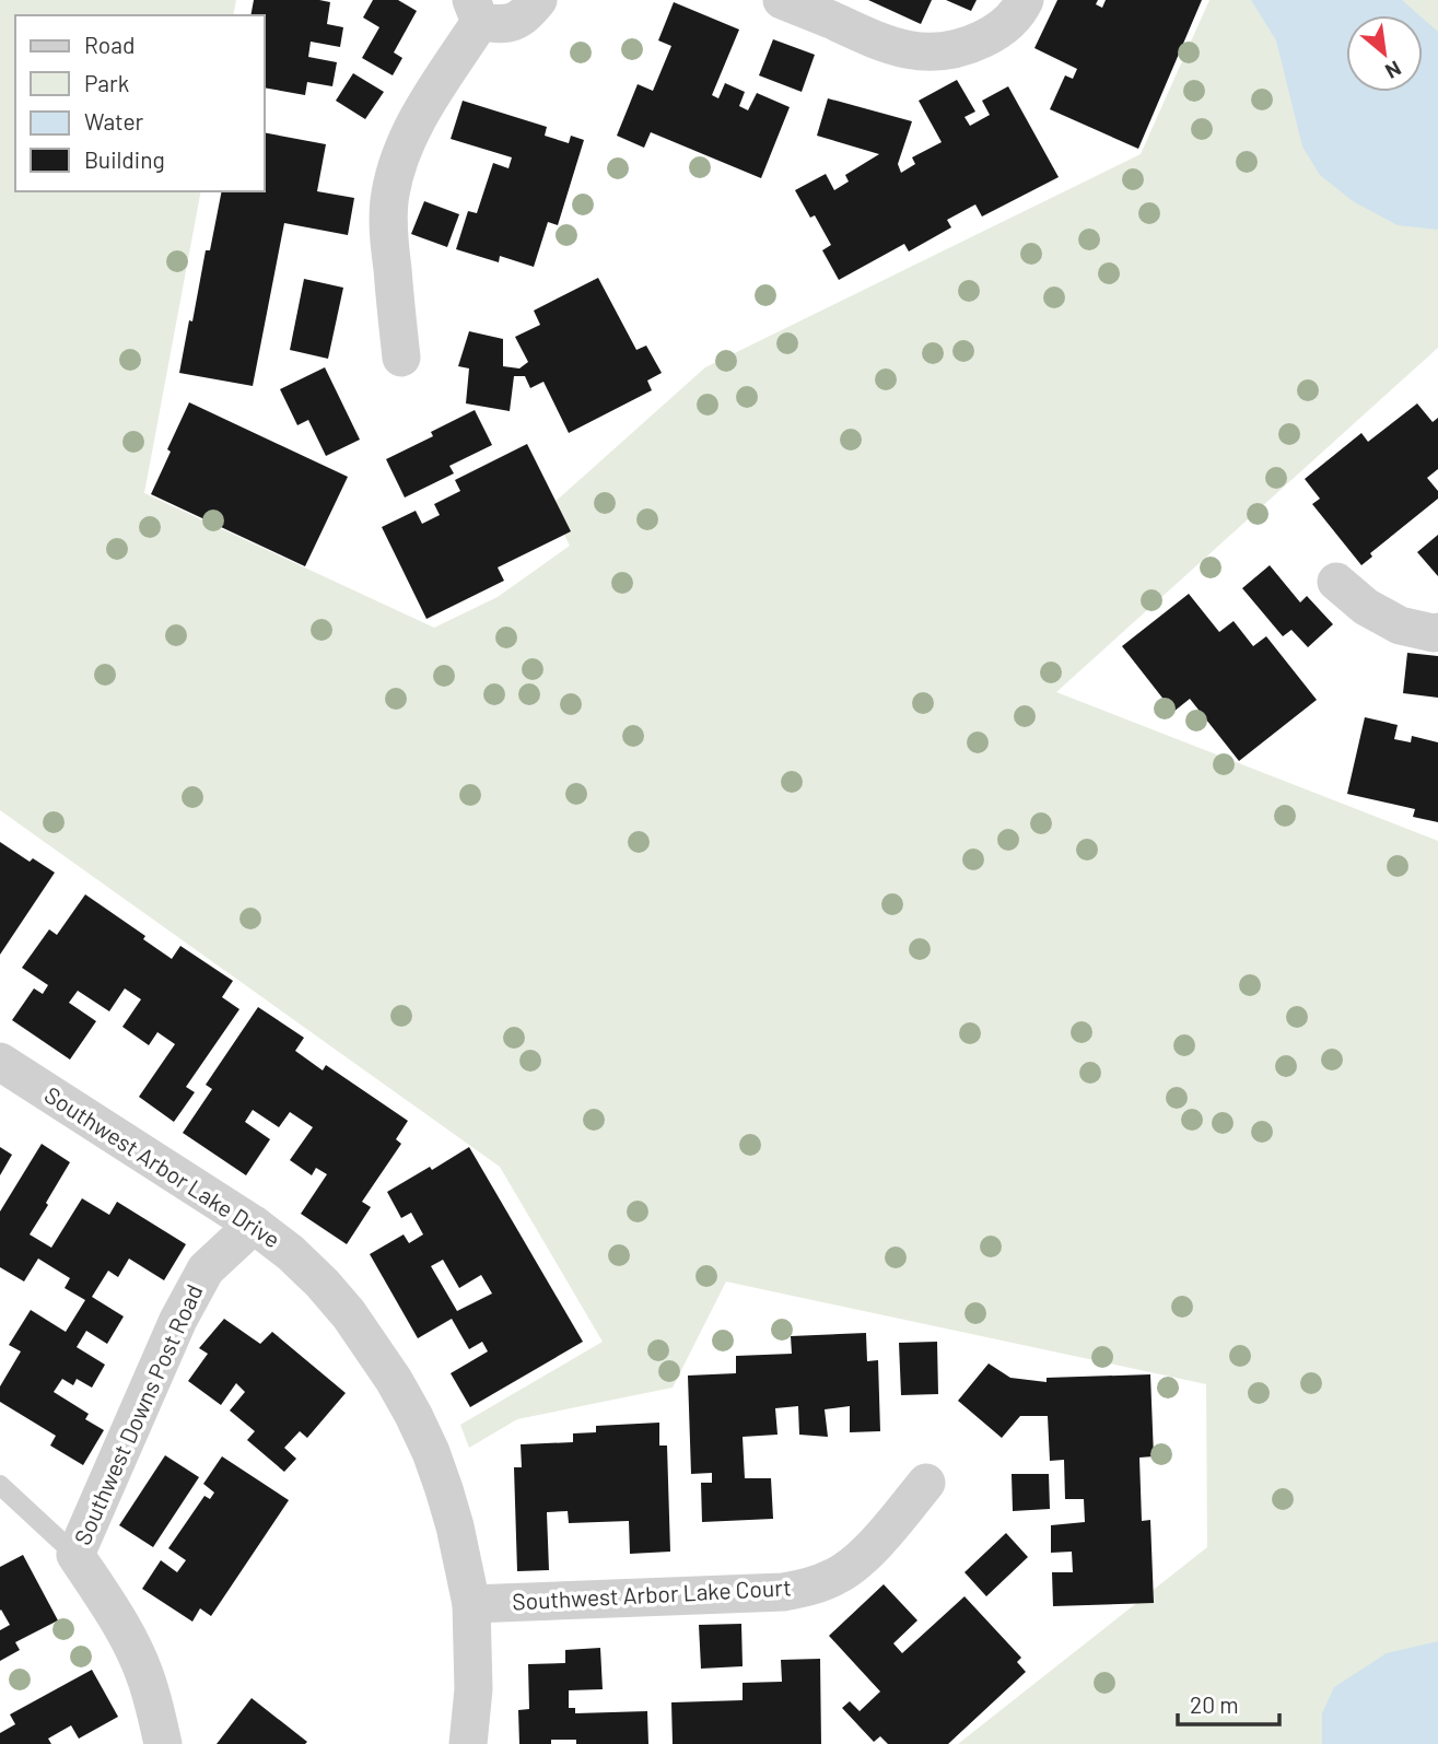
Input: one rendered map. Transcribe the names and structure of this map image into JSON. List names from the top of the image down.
{
  "streets": {
    "street": ["Southwest Arbor Lake Drive", "Southwest Downs Post Road", "Southwest Arbor Lake Court"]
  },
  "crossings": [
    ["Southwest Arbor Lake Drive", "Southwest Downs Post Road"],
    ["Southwest Arbor Lake Drive", "Southwest Arbor Lake Court"]
  ],
  "legend": [
    "Road",
    "Park",
    "Water",
    "Building"
  ],
  "scale_bar": "20 m",
  "north": "bottom right"
}
